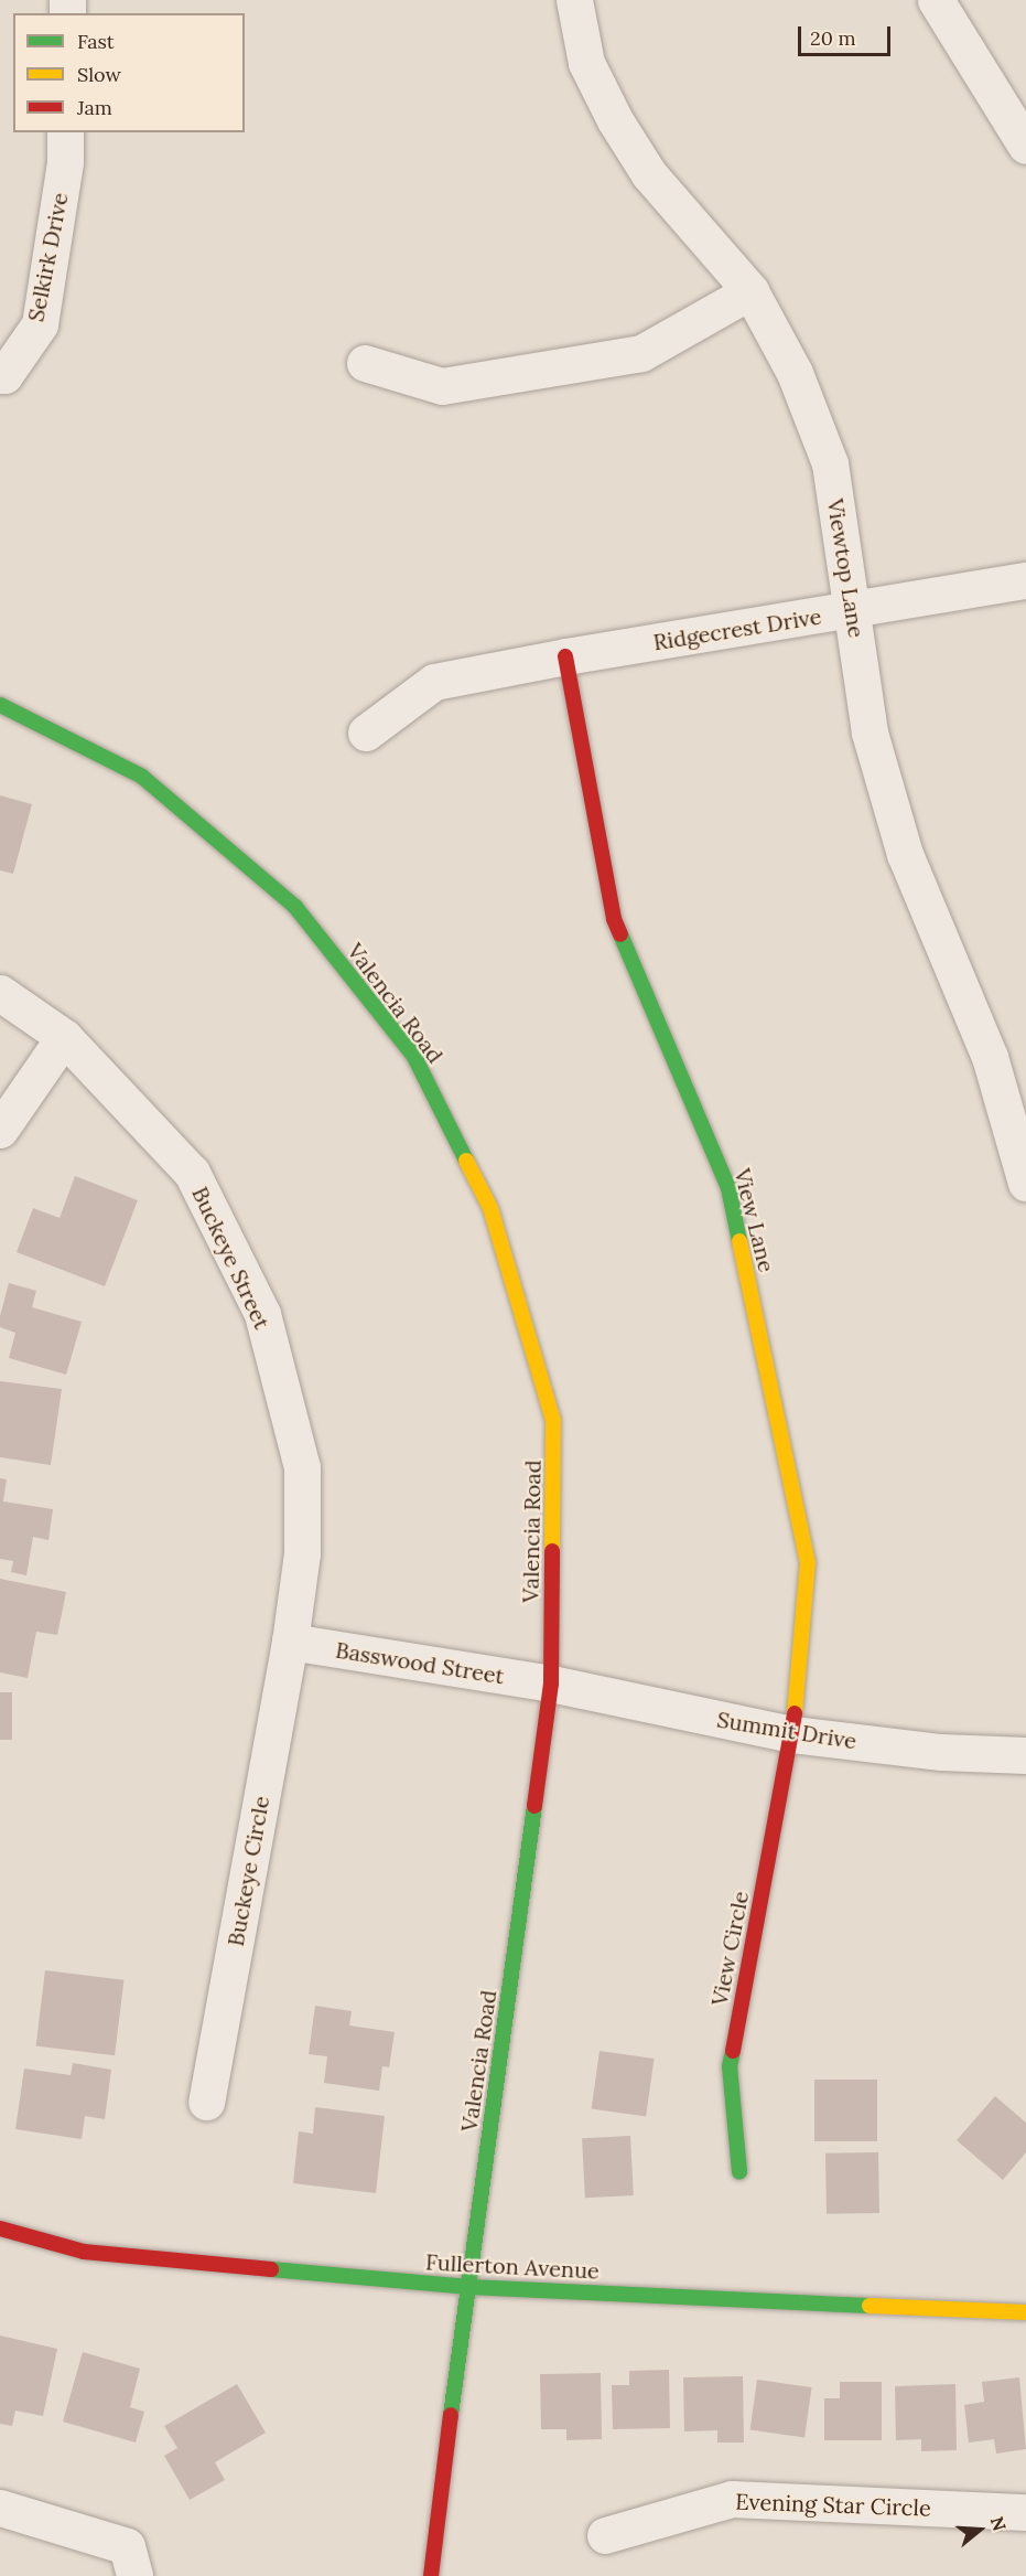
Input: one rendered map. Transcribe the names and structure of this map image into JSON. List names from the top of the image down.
{
  "streets": {
    "street": [
      "Selkirk Drive",
      "Viewtop Lane",
      "Ridgecrest Drive",
      "Valencia Road",
      "View Lane",
      "Buckeye Street",
      "Basswood Street",
      "Summit Drive",
      "Buckeye Circle",
      "View Circle",
      "Fullerton Avenue",
      "Evening Star Circle"
    ]
  },
  "crossings": [
    ["Viewtop Lane", "Ridgecrest Drive"],
    ["Ridgecrest Drive", "View Lane"],
    ["Valencia Road", "Basswood Street"],
    ["Valencia Road", "Summit Drive"],
    ["Valencia Road", "Fullerton Avenue"],
    ["View Lane", "Summit Drive"],
    ["View Lane", "View Circle"],
    ["Buckeye Street", "Basswood Street"],
    ["Buckeye Street", "Buckeye Circle"],
    ["Basswood Street", "Summit Drive"],
    ["Basswood Street", "Buckeye Circle"],
    ["Summit Drive", "View Circle"]
  ],
  "legend": ["Fast", "Slow", "Jam"],
  "scale_bar": "20 m",
  "north": "right"
}
